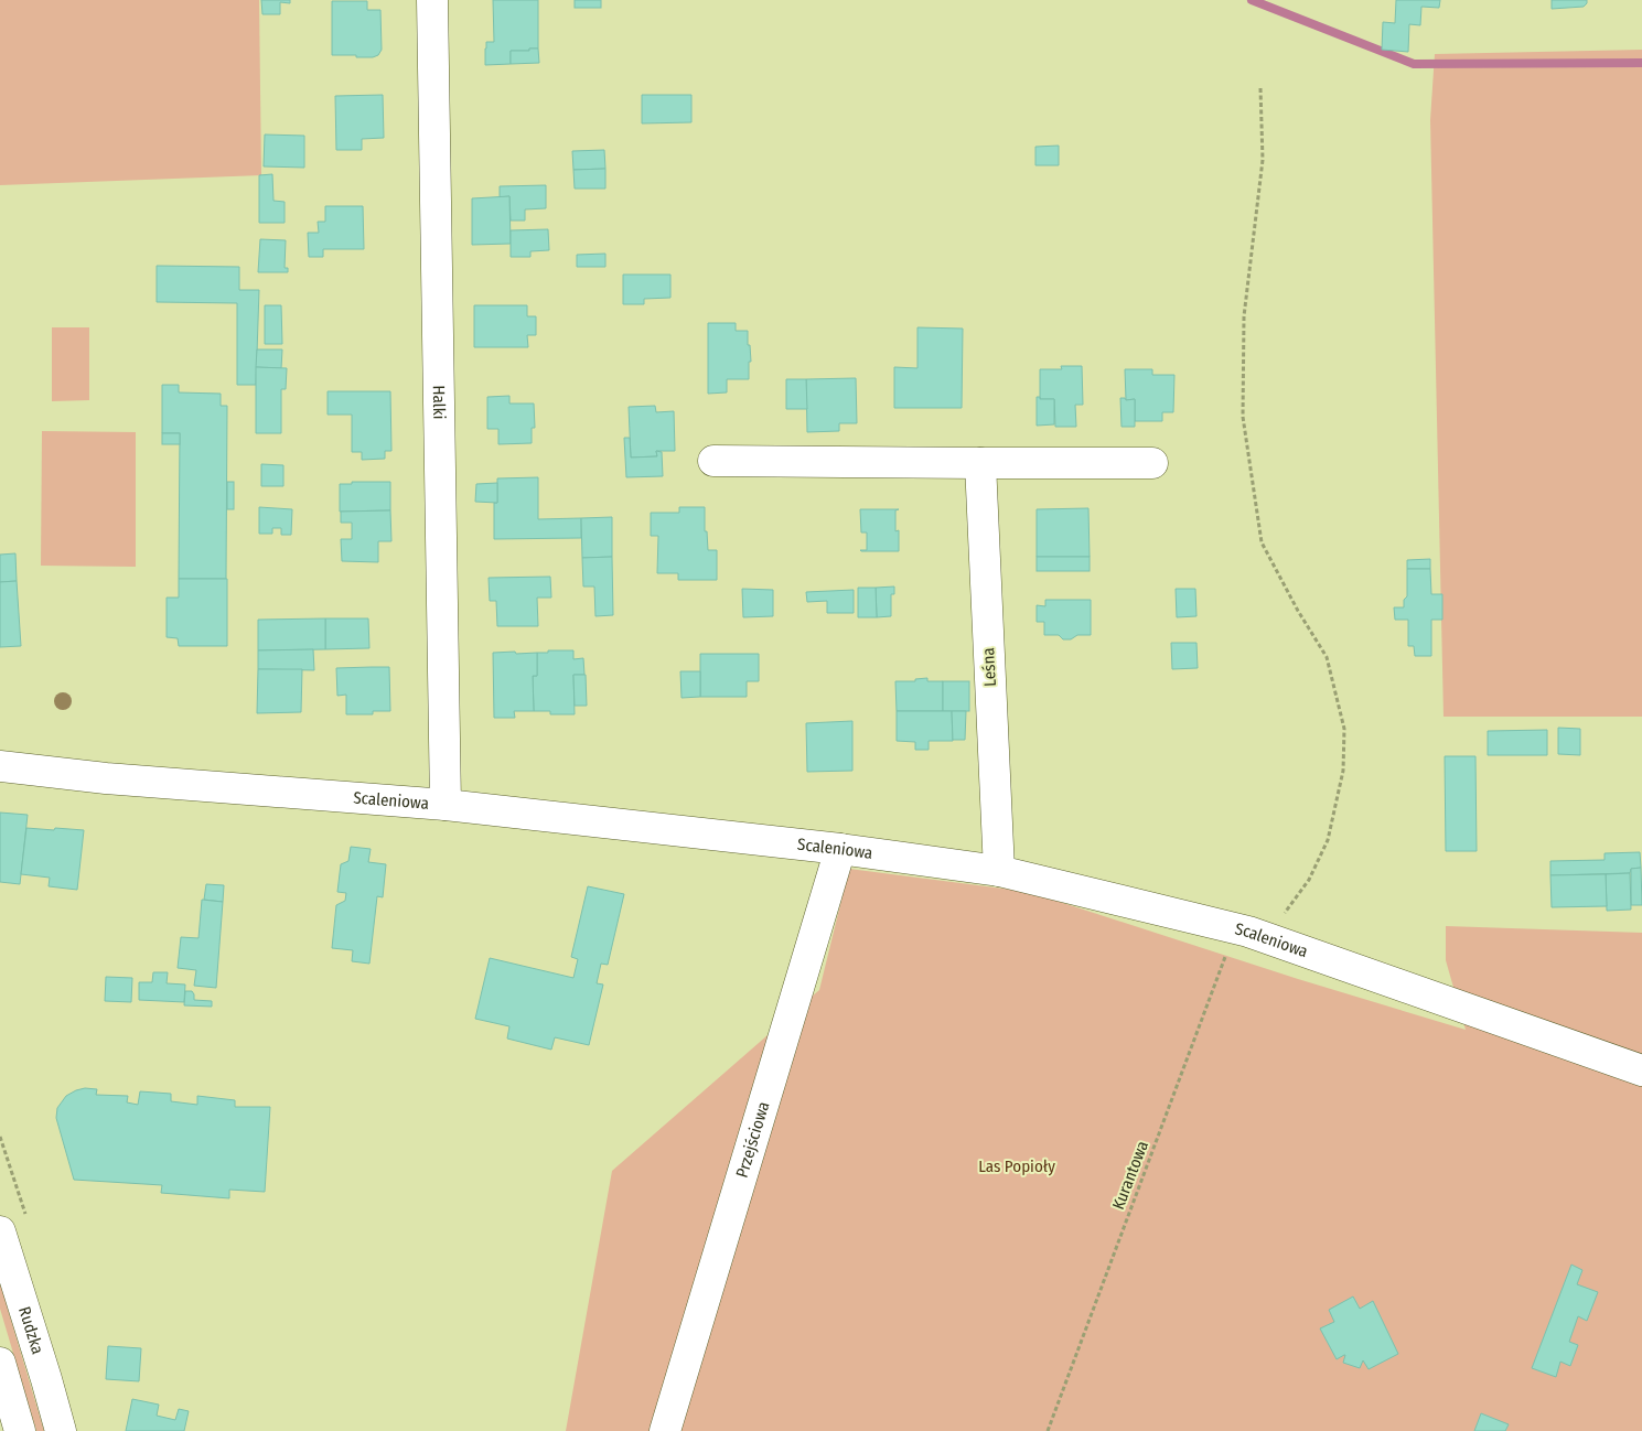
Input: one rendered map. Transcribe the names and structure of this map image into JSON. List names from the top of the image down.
{
  "streets": {
    "street": [
      "Halki",
      "Leśna",
      "Scaleniowa",
      "Przejściowa",
      "Rudzka"
    ],
    "path": ["Kurantowa"]
  },
  "crossings": [
    ["Halki", "Scaleniowa"],
    ["Leśna", "Scaleniowa"],
    ["Scaleniowa", "Przejściowa"],
    ["Scaleniowa", "Kurantowa"]
  ],
  "parks": ["Las Popioły"]
}
